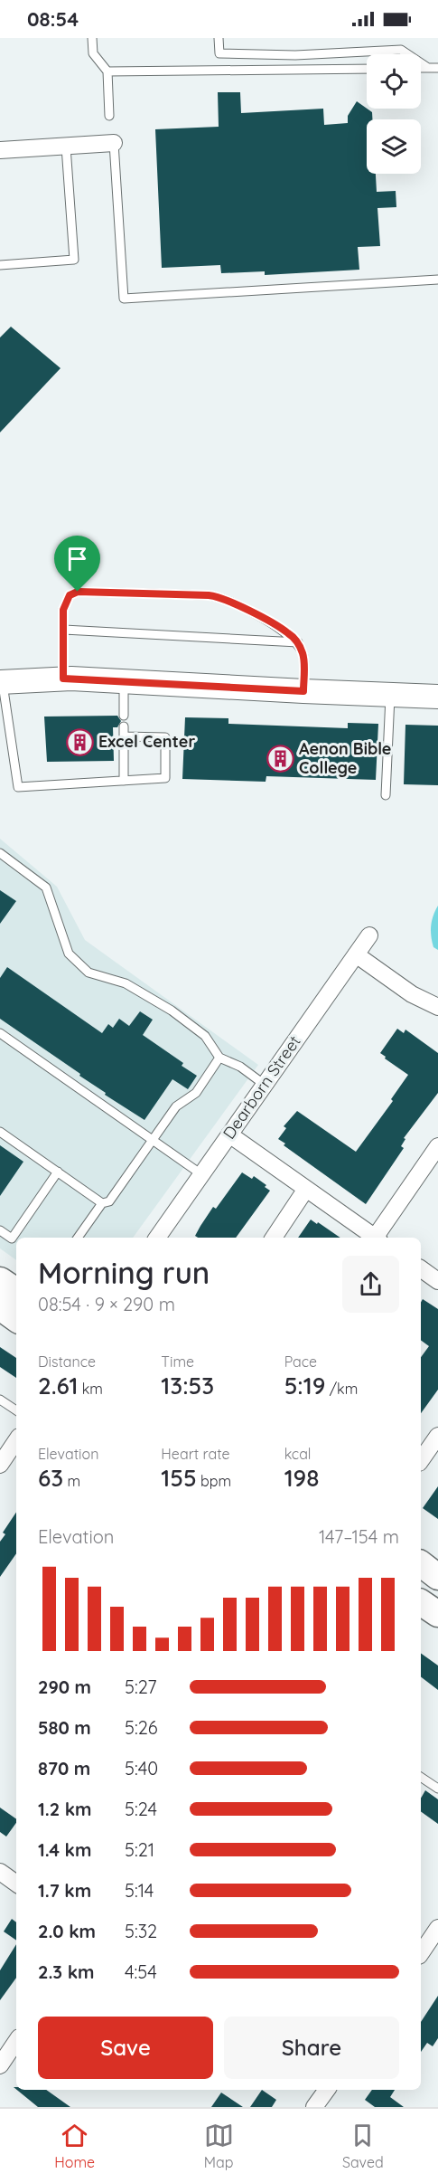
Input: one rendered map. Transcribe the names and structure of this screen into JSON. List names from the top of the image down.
{
  "streets": {
    "street": ["Dearborn Street"]
  },
  "places": {
    "building": ["Excel Center", "Aenon Bible College"]
  },
  "page": {
    "status": "08:54",
    "heading": ["Morning run", "08:54 · 9 × 290 m"],
    "stats": [
      ["Distance", "2.61 km"],
      ["Time", "13:53"],
      ["Pace", "5:19 /km"],
      ["Elevation", "63 m"],
      ["Heart rate", "155 bpm"],
      ["kcal", "198"]
    ],
    "chart": ["Elevation", "147–154 m"],
    "list": [
      {
        "name": "290 m",
        "note": "5:27"
      },
      {
        "name": "580 m",
        "note": "5:26"
      },
      {
        "name": "870 m",
        "note": "5:40"
      },
      {
        "name": "1.2 km",
        "note": "5:24"
      },
      {
        "name": "1.4 km",
        "note": "5:21"
      },
      {
        "name": "1.7 km",
        "note": "5:14"
      },
      {
        "name": "2.0 km",
        "note": "5:32"
      },
      {
        "name": "2.3 km",
        "note": "4:54"
      }
    ],
    "buttons": ["Save", "Share"],
    "tabs": ["Home", "Map", "Saved"]
  }
}
